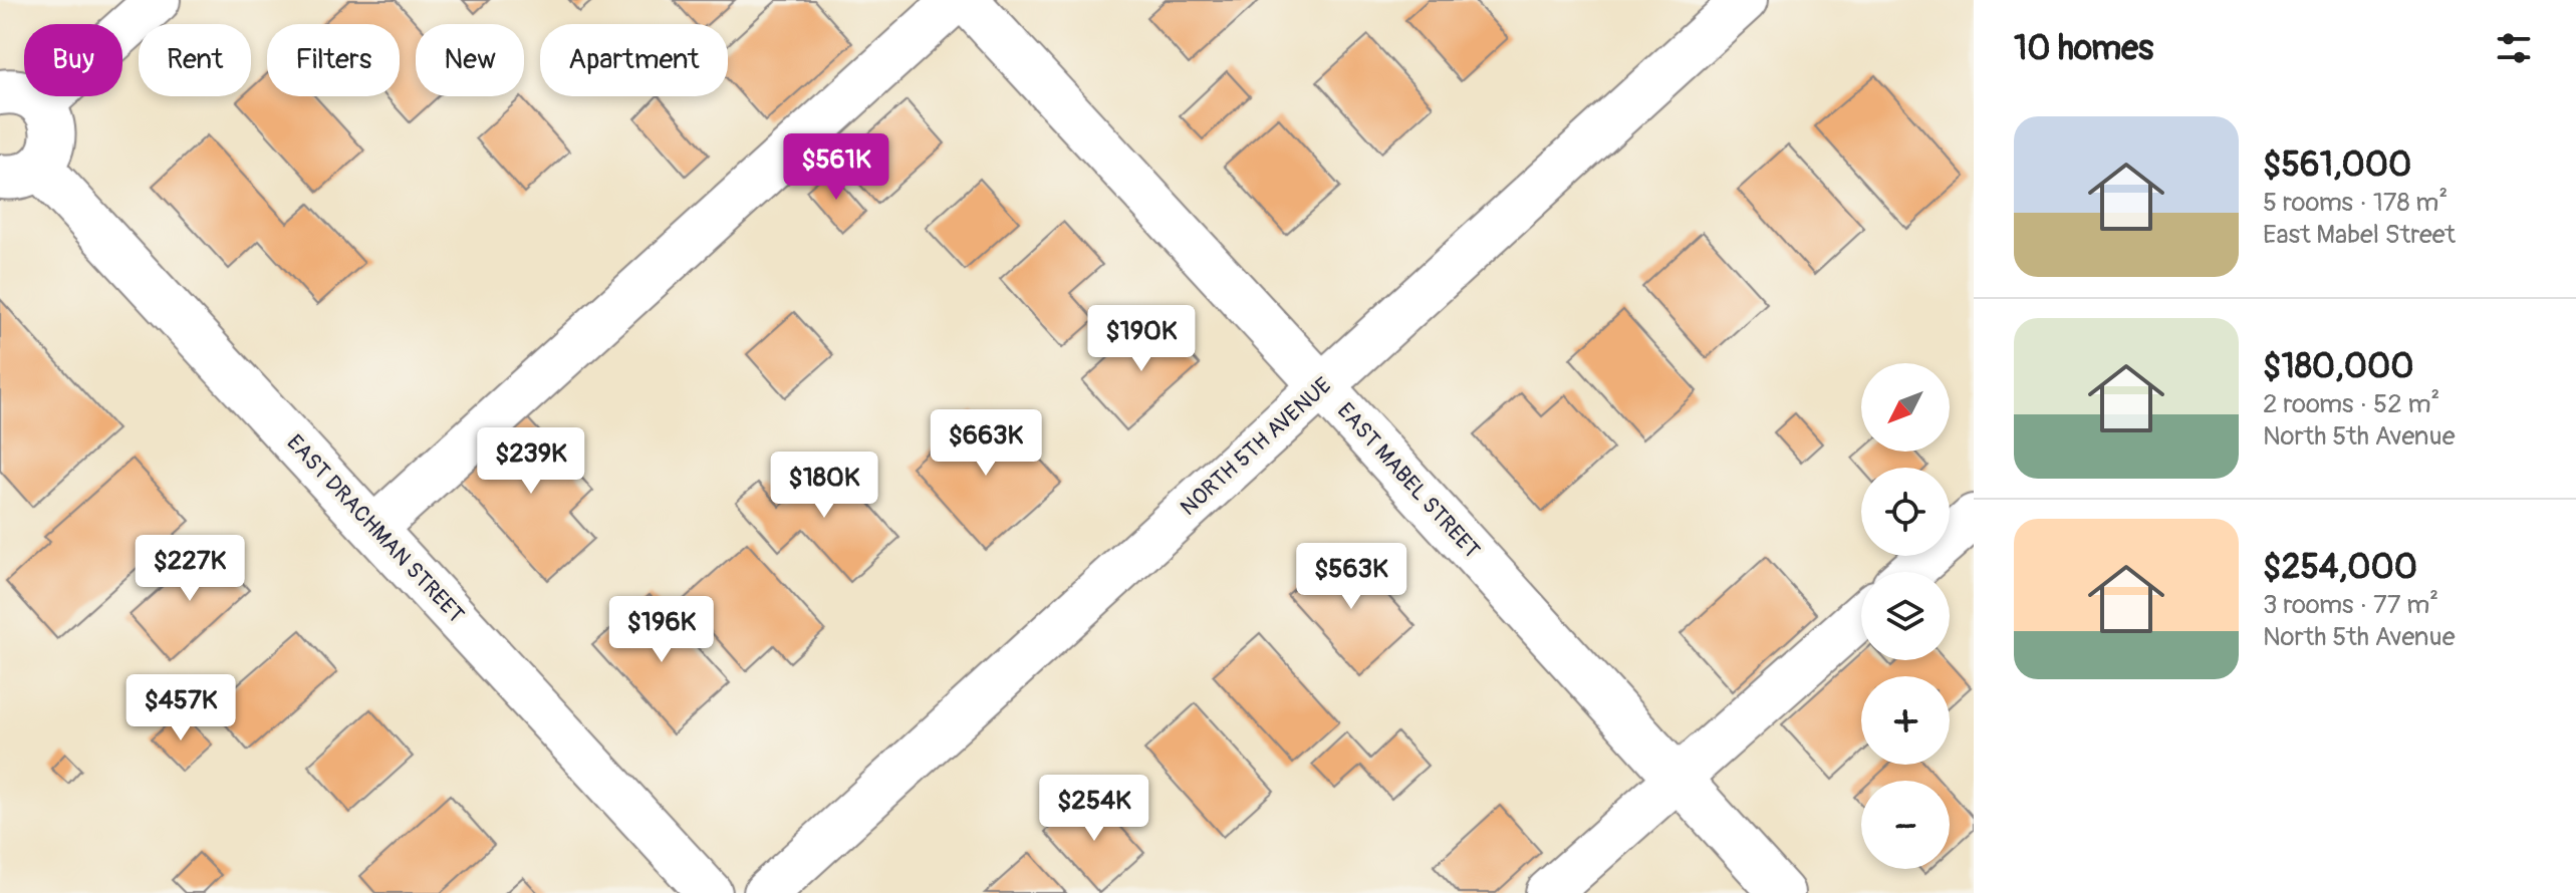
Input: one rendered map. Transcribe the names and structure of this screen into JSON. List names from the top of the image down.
{
  "streets": {
    "street": ["NORTH 5TH AVENUE", "EAST MABEL STREET", "EAST DRACHMAN STREET"]
  },
  "crossings": [
    ["NORTH 5TH AVENUE", "EAST MABEL STREET"]
  ],
  "north": "bottom left",
  "page": {
    "heading": "10 homes",
    "chip": [
      "Buy",
      "Rent",
      "Filters",
      "New",
      "Apartment"
    ],
    "list": [
      {
        "name": "$561,000",
        "note": "5 rooms · 178 m² · East Mabel Street"
      },
      {
        "name": "$180,000",
        "note": "2 rooms · 52 m² · North 5th Avenue"
      },
      {
        "name": "$254,000",
        "note": "3 rooms · 77 m² · North 5th Avenue"
      }
    ],
    "price": [
      "$561K",
      "$190K",
      "$663K",
      "$239K",
      "$180K",
      "$227K",
      "$563K",
      "$196K",
      "$457K",
      "$254K"
    ],
    "map_buttons": ["+", "−"]
  }
}
